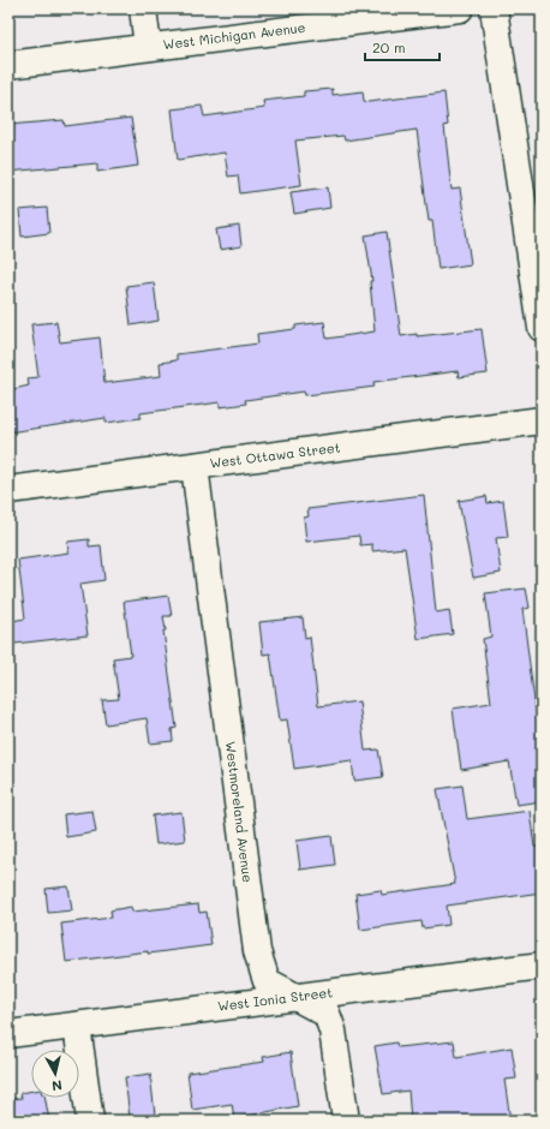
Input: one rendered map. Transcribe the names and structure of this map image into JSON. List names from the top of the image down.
{
  "streets": {
    "street": [
      "West Michigan Avenue",
      "West Ottawa Street",
      "Westmoreland Avenue",
      "West Ionia Street"
    ]
  },
  "crossings": [
    ["West Ottawa Street", "Westmoreland Avenue"],
    ["Westmoreland Avenue", "West Ionia Street"]
  ],
  "scale_bar": "20 m",
  "north": "bottom"
}
